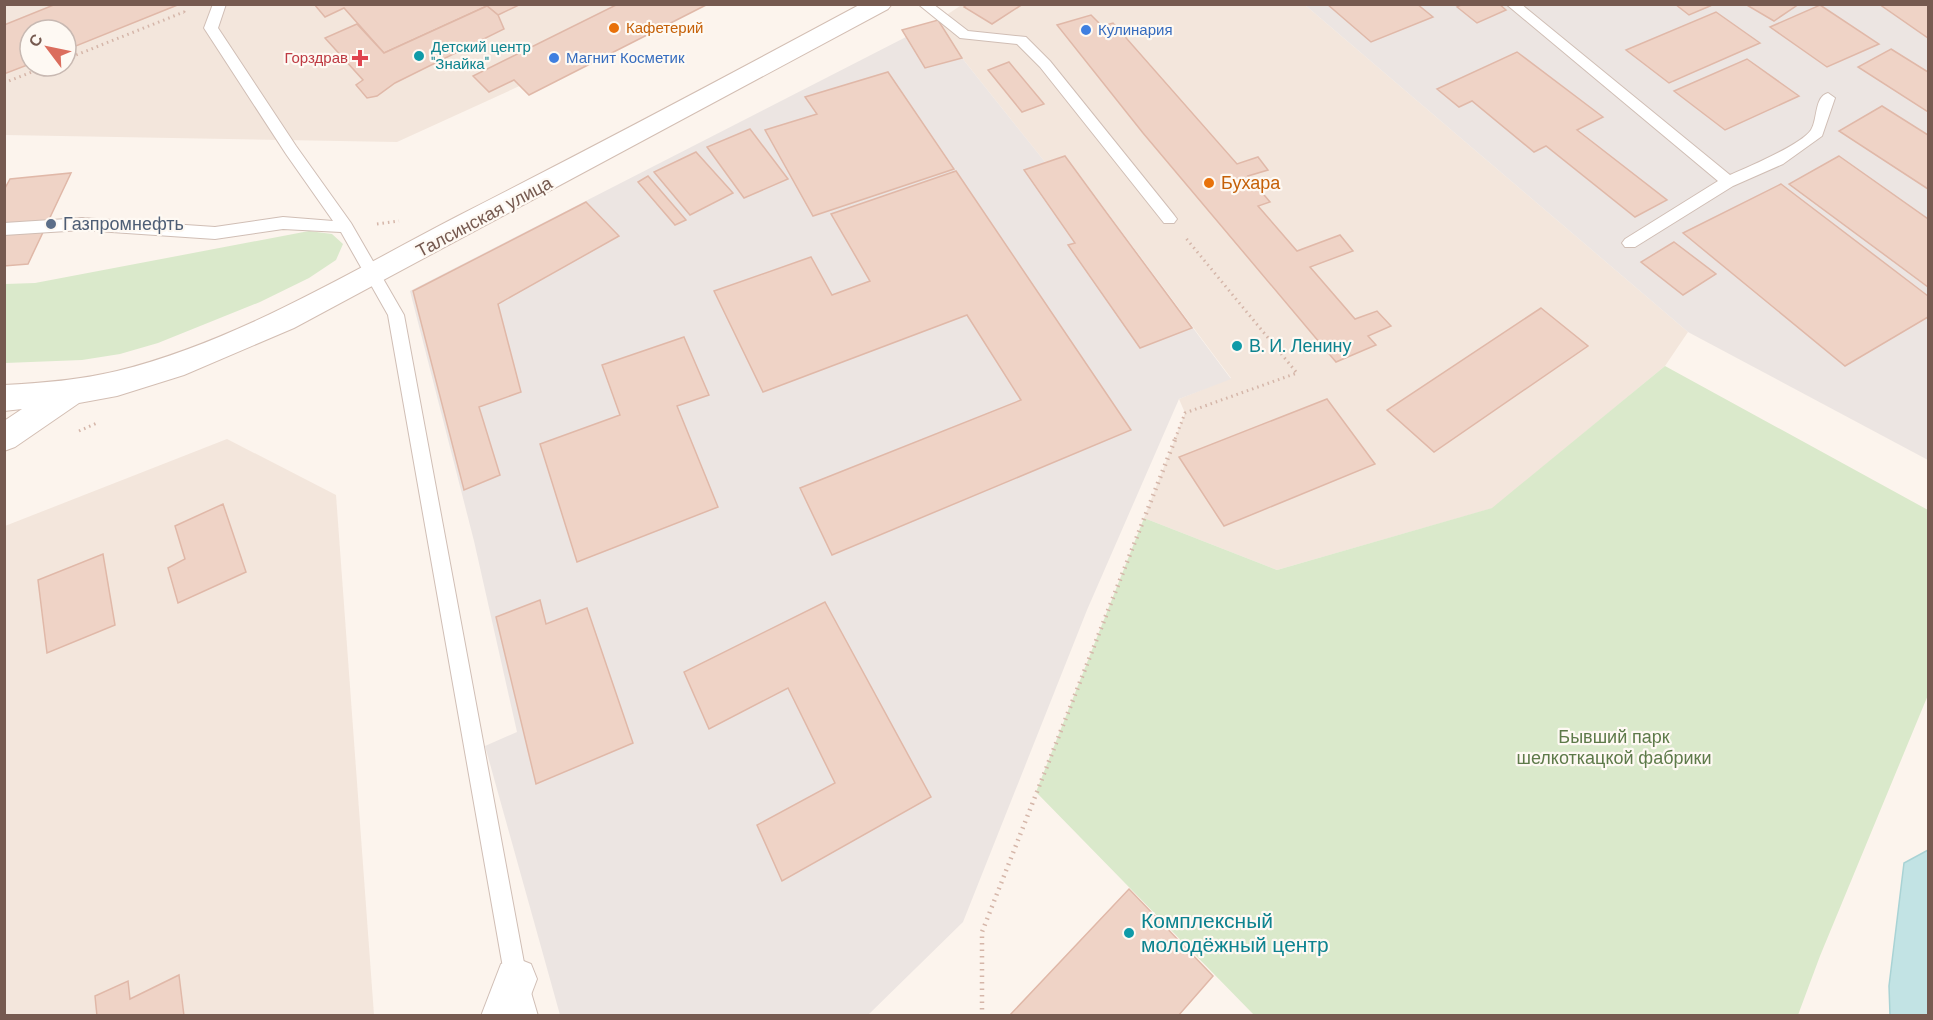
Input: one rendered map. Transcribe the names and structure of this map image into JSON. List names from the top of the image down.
{
  "streets": {
    "main road": ["Талсинская улица"]
  },
  "parks": ["Бывший парк шелкоткацкой фабрики"],
  "places": {
    "other": [
      "Кафетерий",
      "Кулинария",
      "Детский центр \"Знайка\"",
      "Магнит Косметик",
      "Бухара",
      "Газпромнефть",
      "В. И. Ленину",
      "Комплексный молодёжный центр"
    ],
    "health": ["Горздрав"]
  },
  "north": "top left"
}
